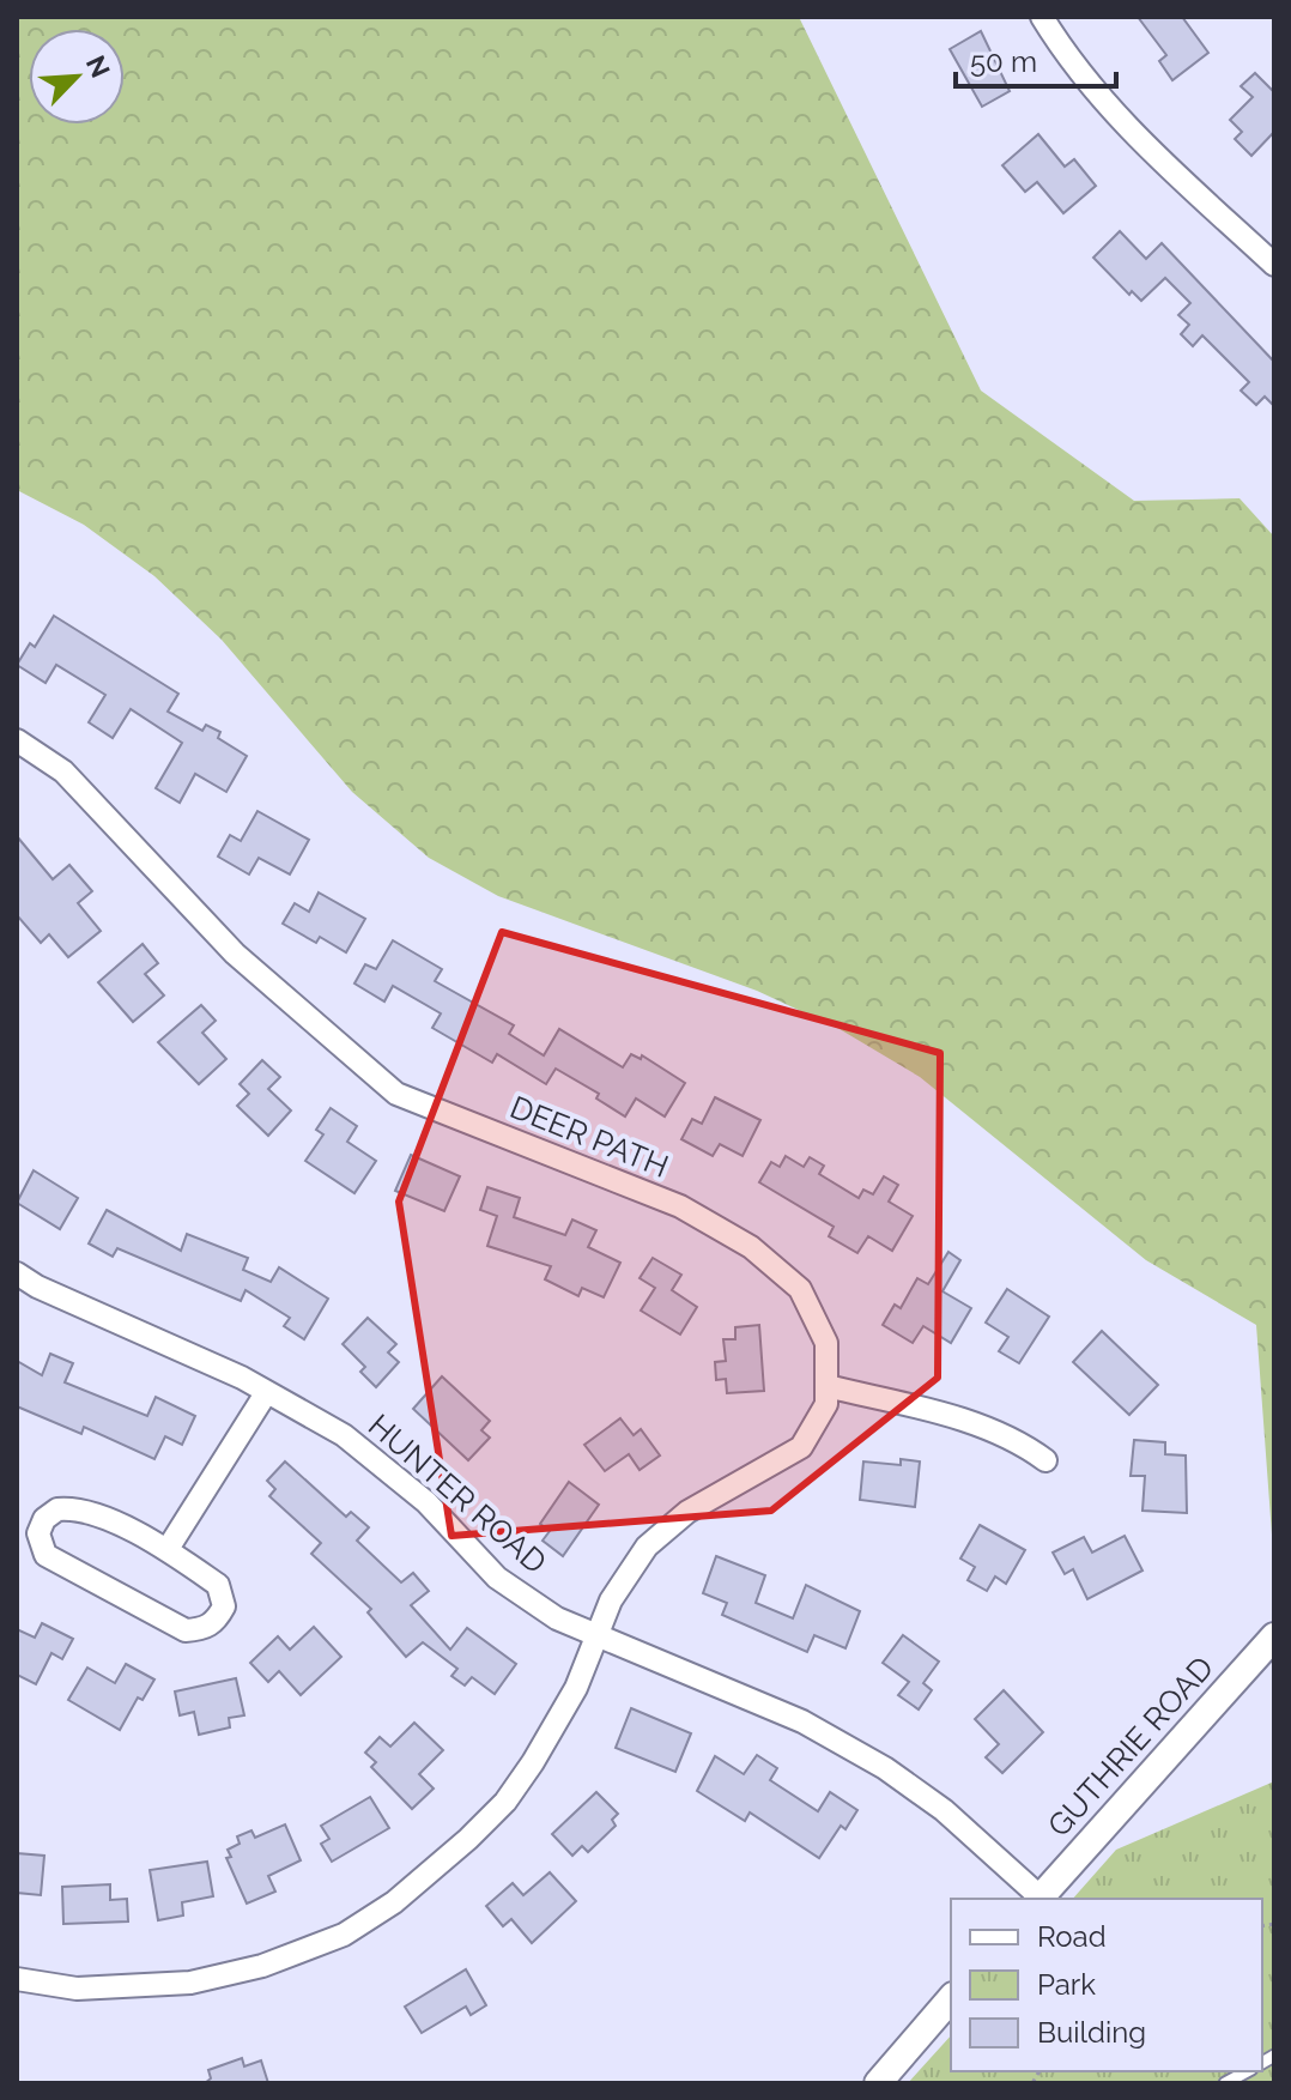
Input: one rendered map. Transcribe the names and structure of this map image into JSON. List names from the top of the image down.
{
  "streets": {
    "street": ["DEER PATH", "HUNTER ROAD", "GUTHRIE ROAD"]
  },
  "crossings": [
    ["DEER PATH", "HUNTER ROAD"],
    ["HUNTER ROAD", "GUTHRIE ROAD"]
  ],
  "legend": ["Road", "Park", "Building"],
  "scale_bar": "50 m",
  "north": "top right"
}
